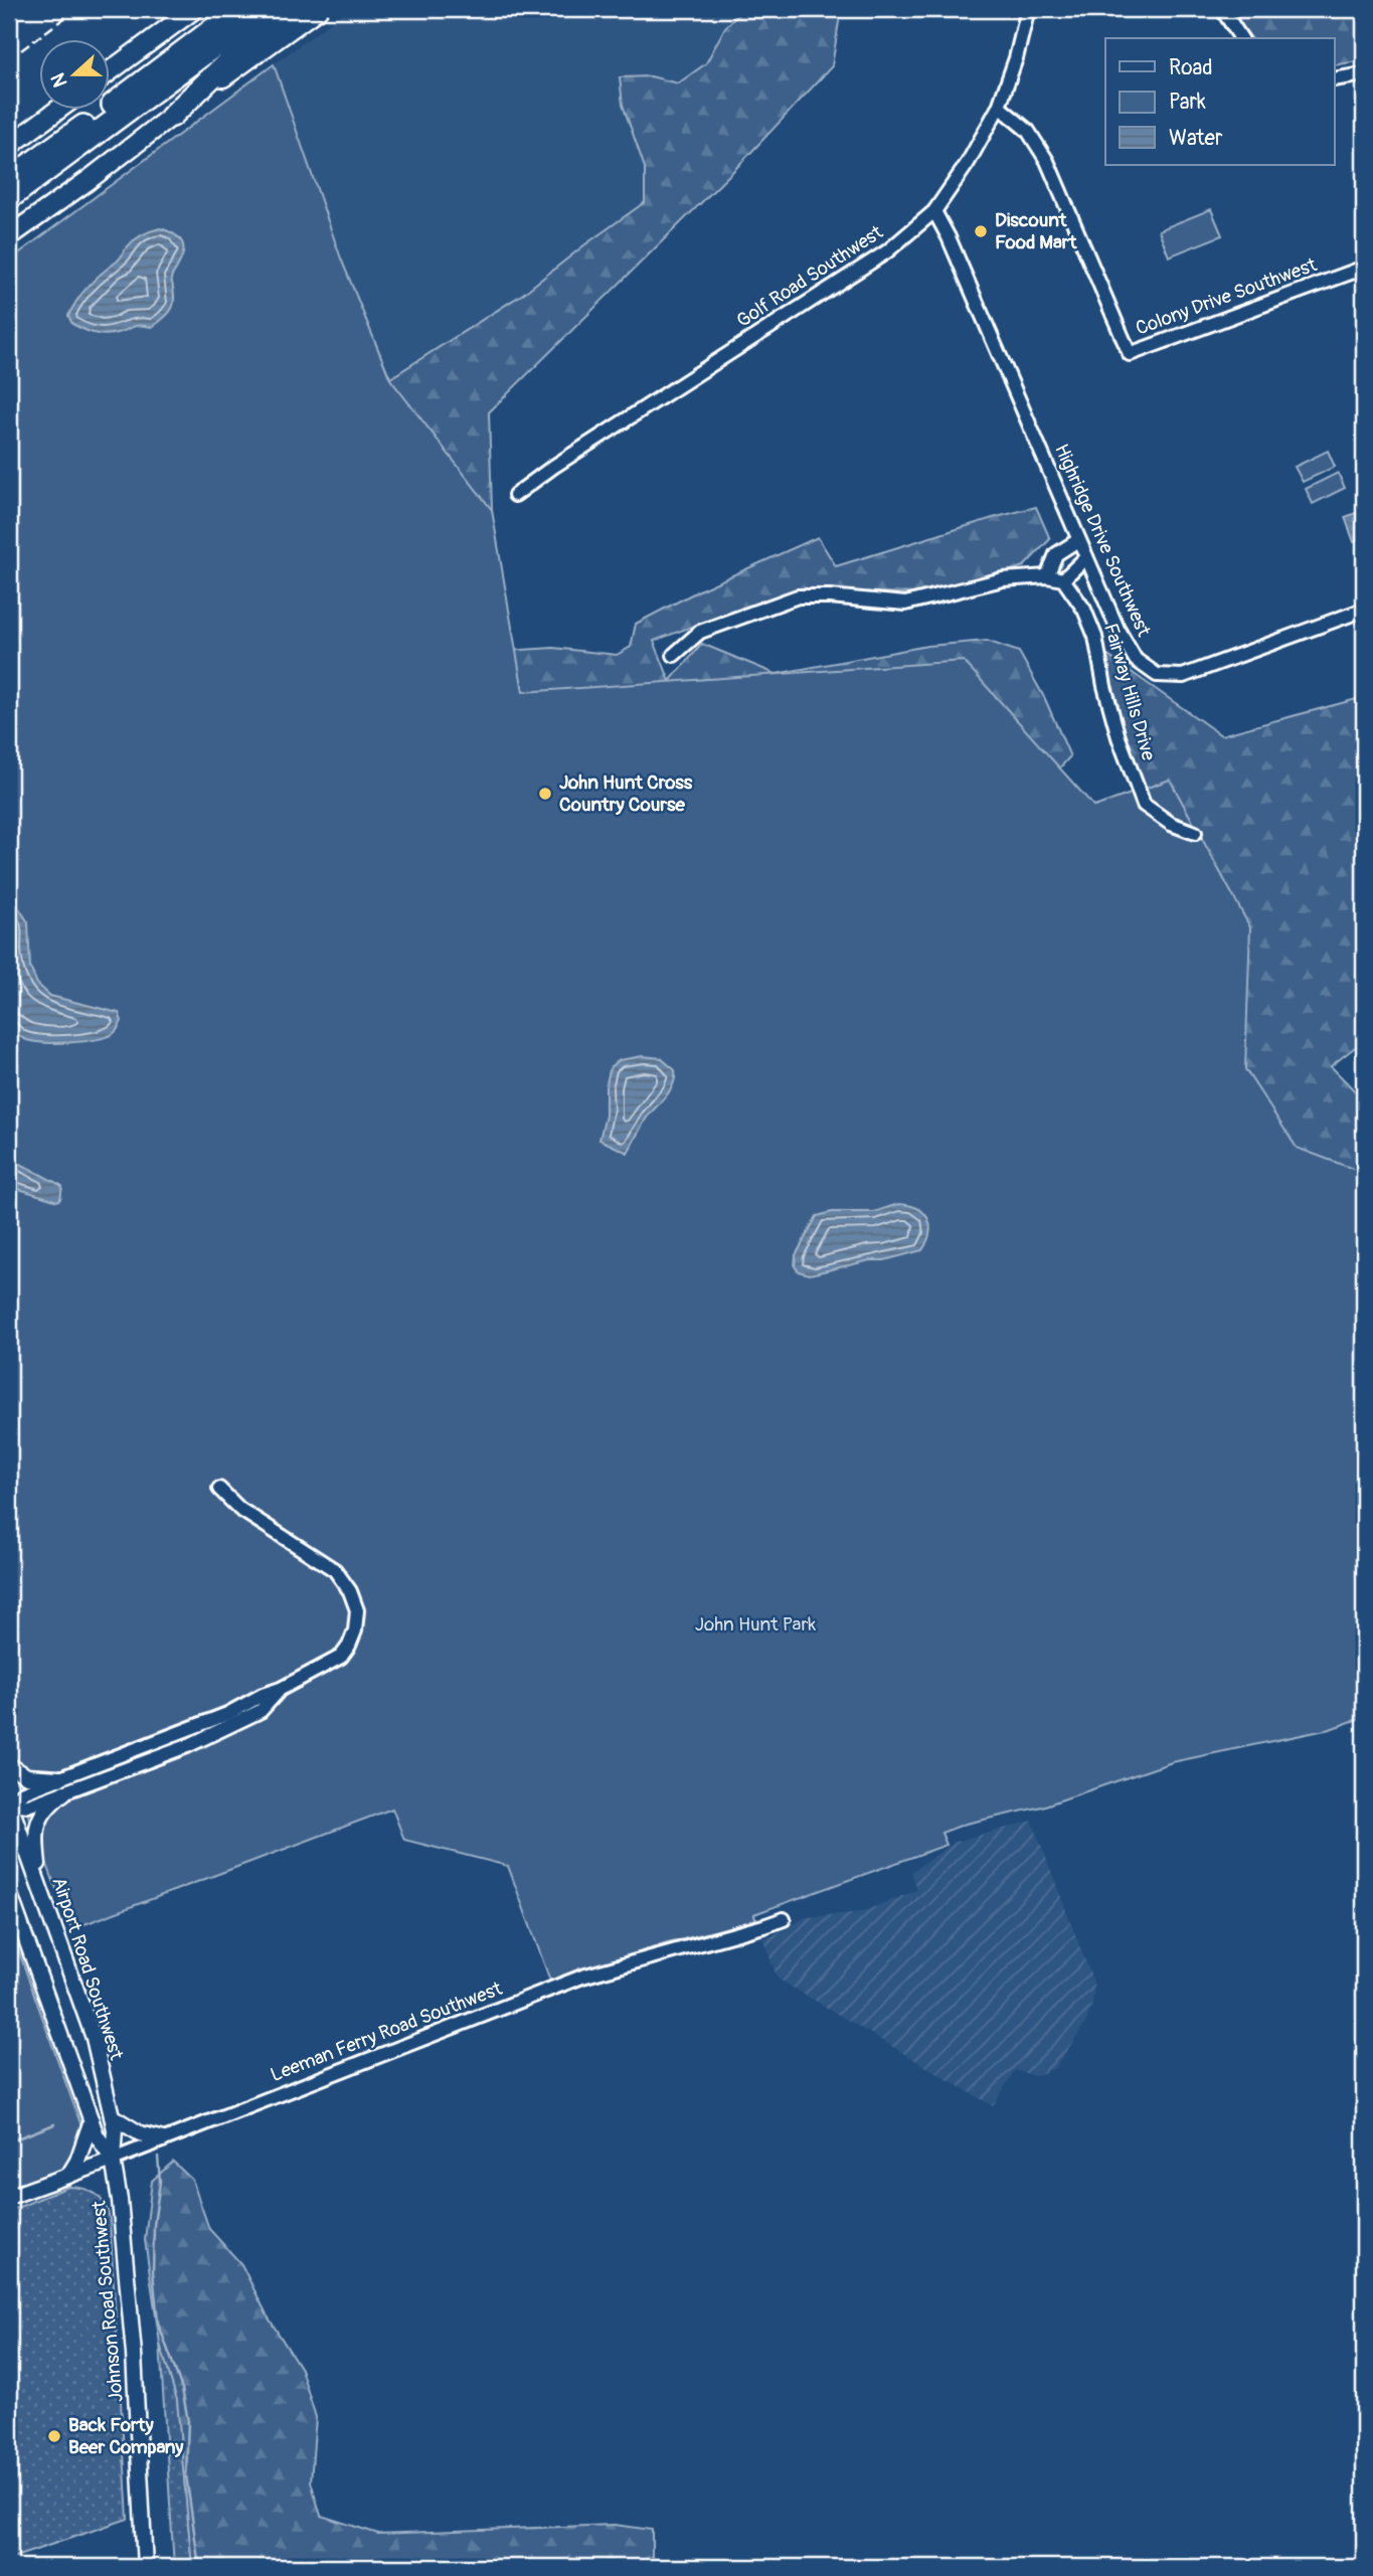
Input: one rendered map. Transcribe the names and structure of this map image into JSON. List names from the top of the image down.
{
  "streets": {
    "street": [
      "Golf Road Southwest",
      "Colony Drive Southwest",
      "Highridge Drive Southwest",
      "Fairway Hills Drive",
      "Airport Road Southwest",
      "Leeman Ferry Road Southwest",
      "Johnson Road Southwest"
    ]
  },
  "crossings": [
    ["Golf Road Southwest", "Colony Drive Southwest"],
    ["Golf Road Southwest", "Highridge Drive Southwest"],
    ["Airport Road Southwest", "Leeman Ferry Road Southwest"],
    ["Airport Road Southwest", "Johnson Road Southwest"],
    ["Leeman Ferry Road Southwest", "Johnson Road Southwest"]
  ],
  "parks": ["John Hunt Park"],
  "places": ["Discount Food Mart", "John Hunt Cross Country Course", "Back Forty Beer Company"],
  "legend": ["Road", "Park", "Water"],
  "north": "left"
}
